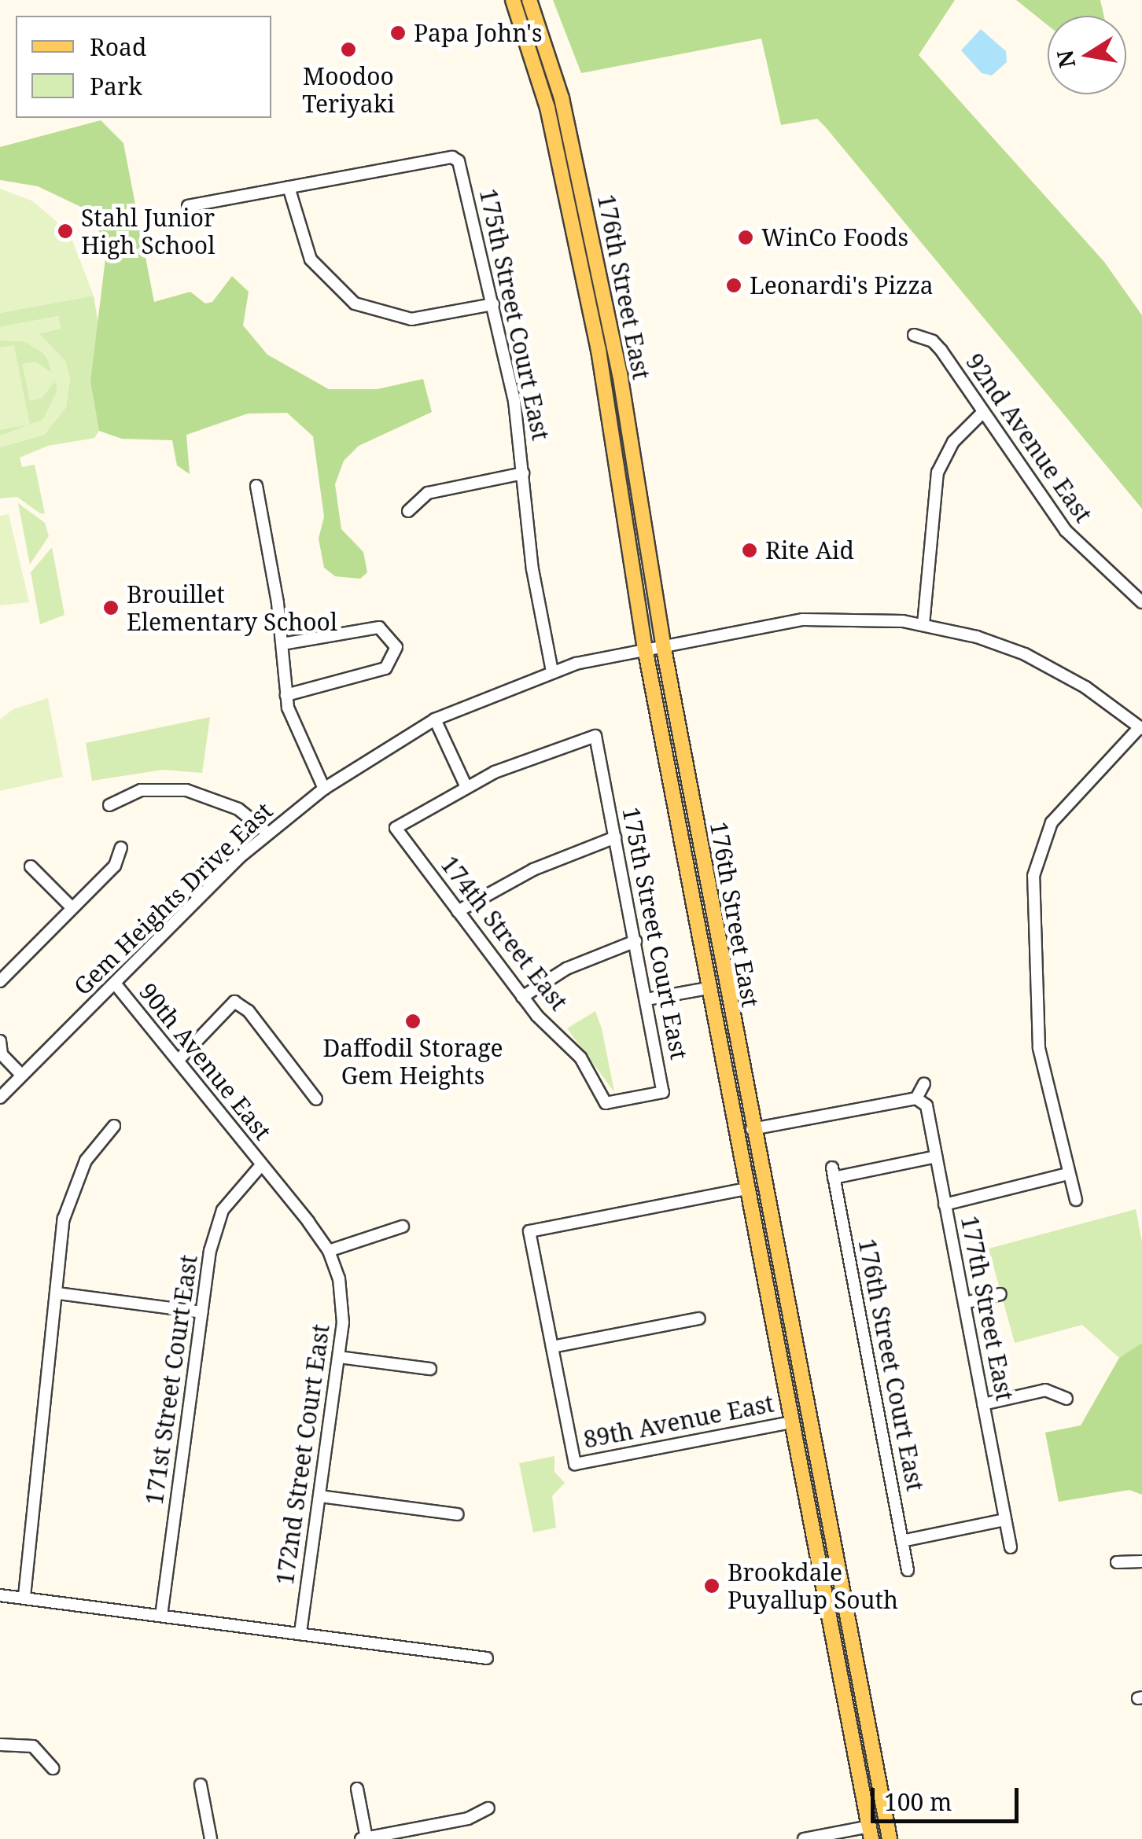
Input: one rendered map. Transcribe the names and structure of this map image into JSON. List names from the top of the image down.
{
  "streets": {
    "main road": ["176th Street East"],
    "street": [
      "175th Street Court East",
      "92nd Avenue East",
      "Gem Heights Drive East",
      "174th Street East",
      "90th Avenue East",
      "177th Street East",
      "176th Street Court East",
      "171st Street Court East",
      "89th Avenue East",
      "172nd Street Court East"
    ]
  },
  "crossings": [
    ["176th Street East", "Gem Heights Drive East"],
    ["176th Street East", "89th Avenue East"],
    ["175th Street Court East", "Gem Heights Drive East"],
    ["175th Street Court East", "174th Street East"],
    ["Gem Heights Drive East", "90th Avenue East"],
    ["90th Avenue East", "171st Street Court East"],
    ["90th Avenue East", "172nd Street Court East"],
    ["177th Street East", "176th Street Court East"],
    ["171st Street Court East", "172nd Street Court East"]
  ],
  "places": [
    "Papa John's",
    "Moodoo Teriyaki",
    "Stahl Junior High School",
    "WinCo Foods",
    "Leonardi's Pizza",
    "Rite Aid",
    "Brouillet Elementary School",
    "Daffodil Storage Gem Heights",
    "Brookdale Puyallup South"
  ],
  "legend": ["Road", "Park"],
  "scale_bar": "100 m",
  "north": "left"
}
